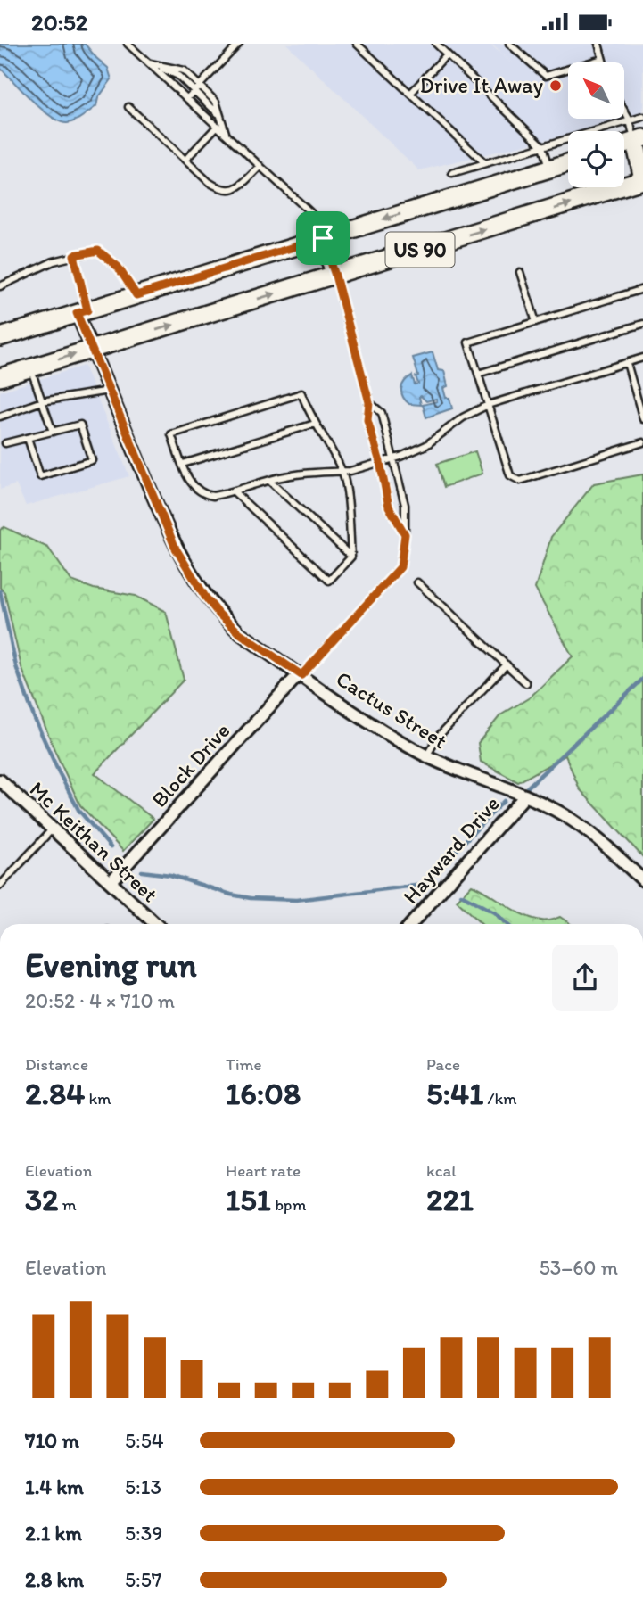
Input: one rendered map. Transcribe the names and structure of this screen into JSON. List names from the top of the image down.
{
  "streets": {
    "main road": ["US 90"],
    "street": [
      "Cactus Street",
      "Block Drive",
      "Mc Keithan Street",
      "Hayward Drive"
    ]
  },
  "crossings": [
    ["US 90", "Cactus Street"],
    ["Cactus Street", "Block Drive"],
    ["Cactus Street", "Hayward Drive"],
    ["Block Drive", "Mc Keithan Street"]
  ],
  "places": ["Drive It Away"],
  "north": "top left",
  "page": {
    "status": "20:52",
    "heading": ["Evening run", "20:52 · 4 × 710 m"],
    "stats": [
      ["Distance", "2.84 km"],
      ["Time", "16:08"],
      ["Pace", "5:41 /km"],
      ["Elevation", "32 m"],
      ["Heart rate", "151 bpm"],
      ["kcal", "221"]
    ],
    "chart": ["Elevation", "53–60 m"],
    "list": [
      {
        "name": "710 m",
        "note": "5:54"
      },
      {
        "name": "1.4 km",
        "note": "5:13"
      },
      {
        "name": "2.1 km",
        "note": "5:39"
      },
      {
        "name": "2.8 km",
        "note": "5:57"
      }
    ]
  }
}
